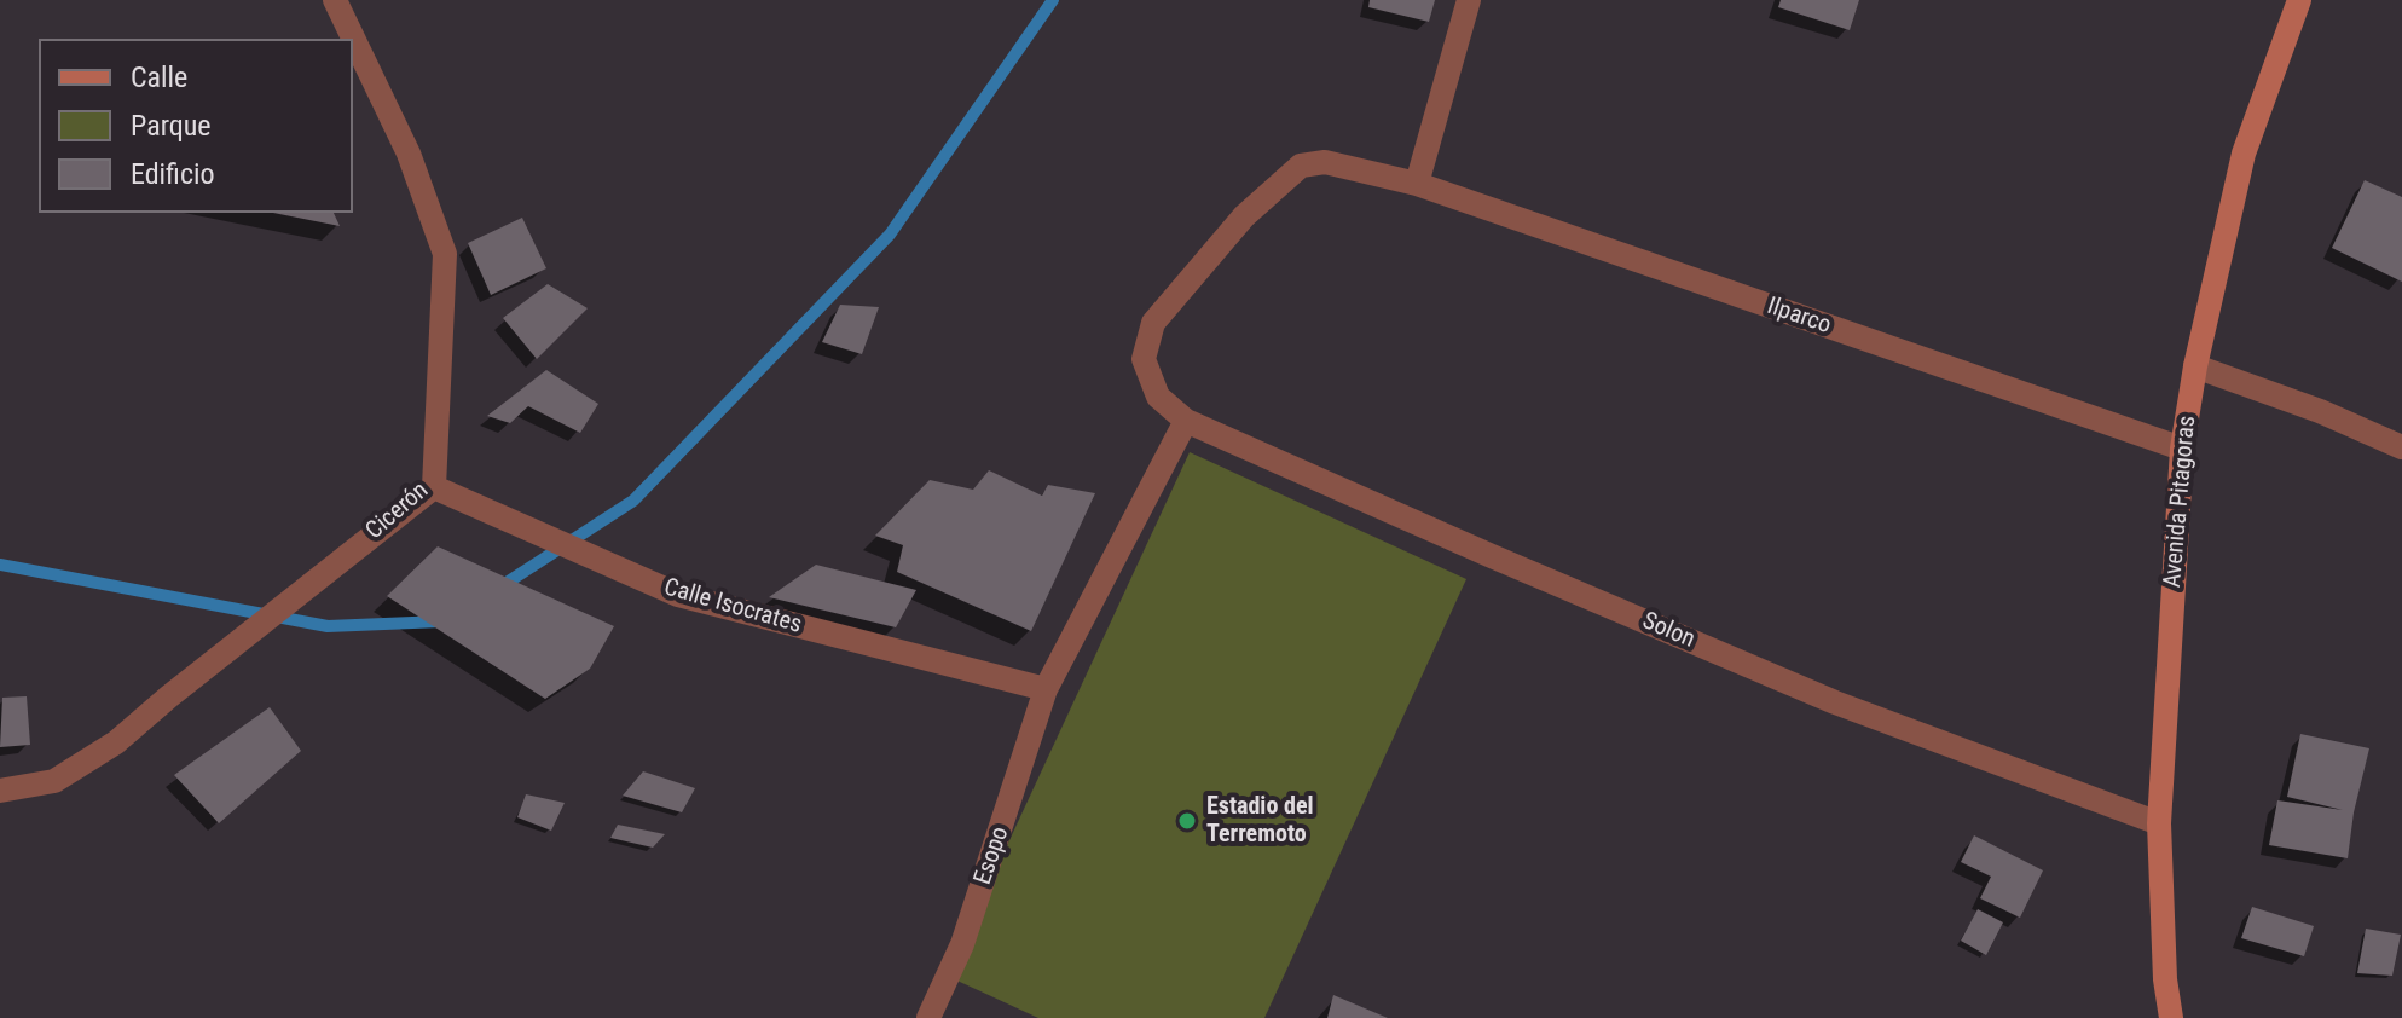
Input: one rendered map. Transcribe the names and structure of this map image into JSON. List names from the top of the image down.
{
  "streets": {
    "main road": ["Avenida Pitagoras"],
    "street": [
      "Ilparco",
      "Cicerón",
      "Calle Isocrates",
      "Solon",
      "Esopo"
    ]
  },
  "crossings": [
    ["Ilparco", "Avenida Pitagoras"],
    ["Ilparco", "Solon"],
    ["Ilparco", "Esopo"],
    ["Avenida Pitagoras", "Solon"],
    ["Cicerón", "Calle Isocrates"],
    ["Calle Isocrates", "Esopo"],
    ["Solon", "Esopo"]
  ],
  "places": ["Estadio del Terremoto"],
  "legend": ["Calle", "Parque", "Edificio"]
}
